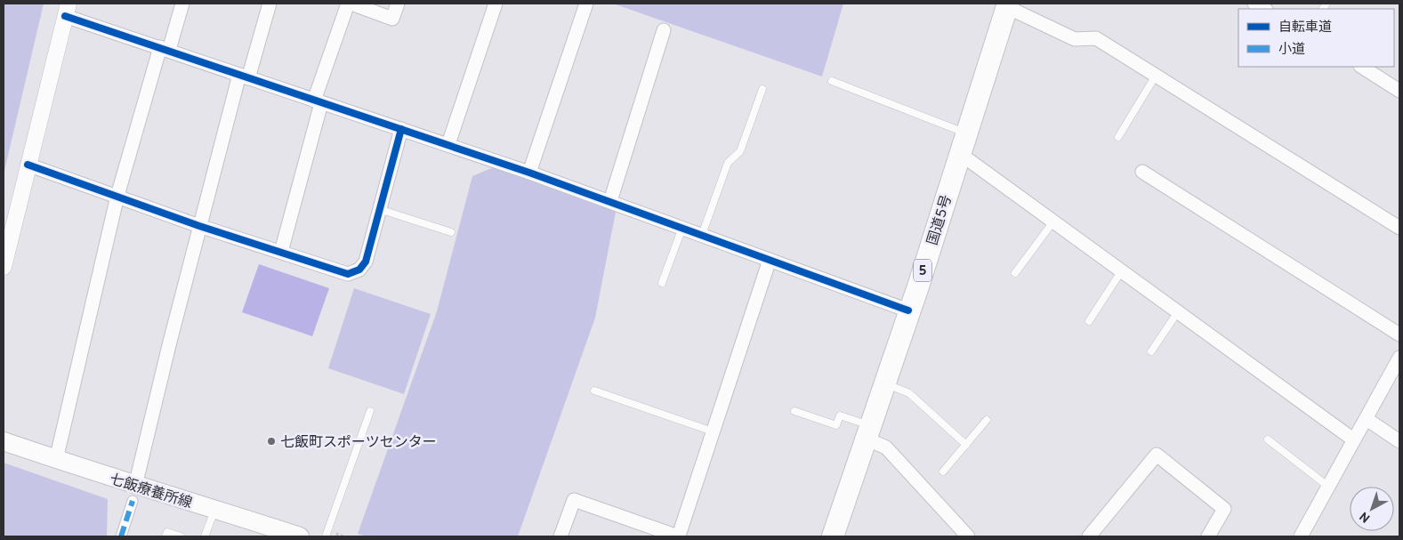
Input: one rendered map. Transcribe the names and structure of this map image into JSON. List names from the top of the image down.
{
  "streets": {
    "highway": ["国道5号", "5"],
    "main road": ["七飯療養所線"]
  },
  "places": ["七飯町スポーツセンター"],
  "legend": ["自転車道", "小道"],
  "north": "bottom left"
}
